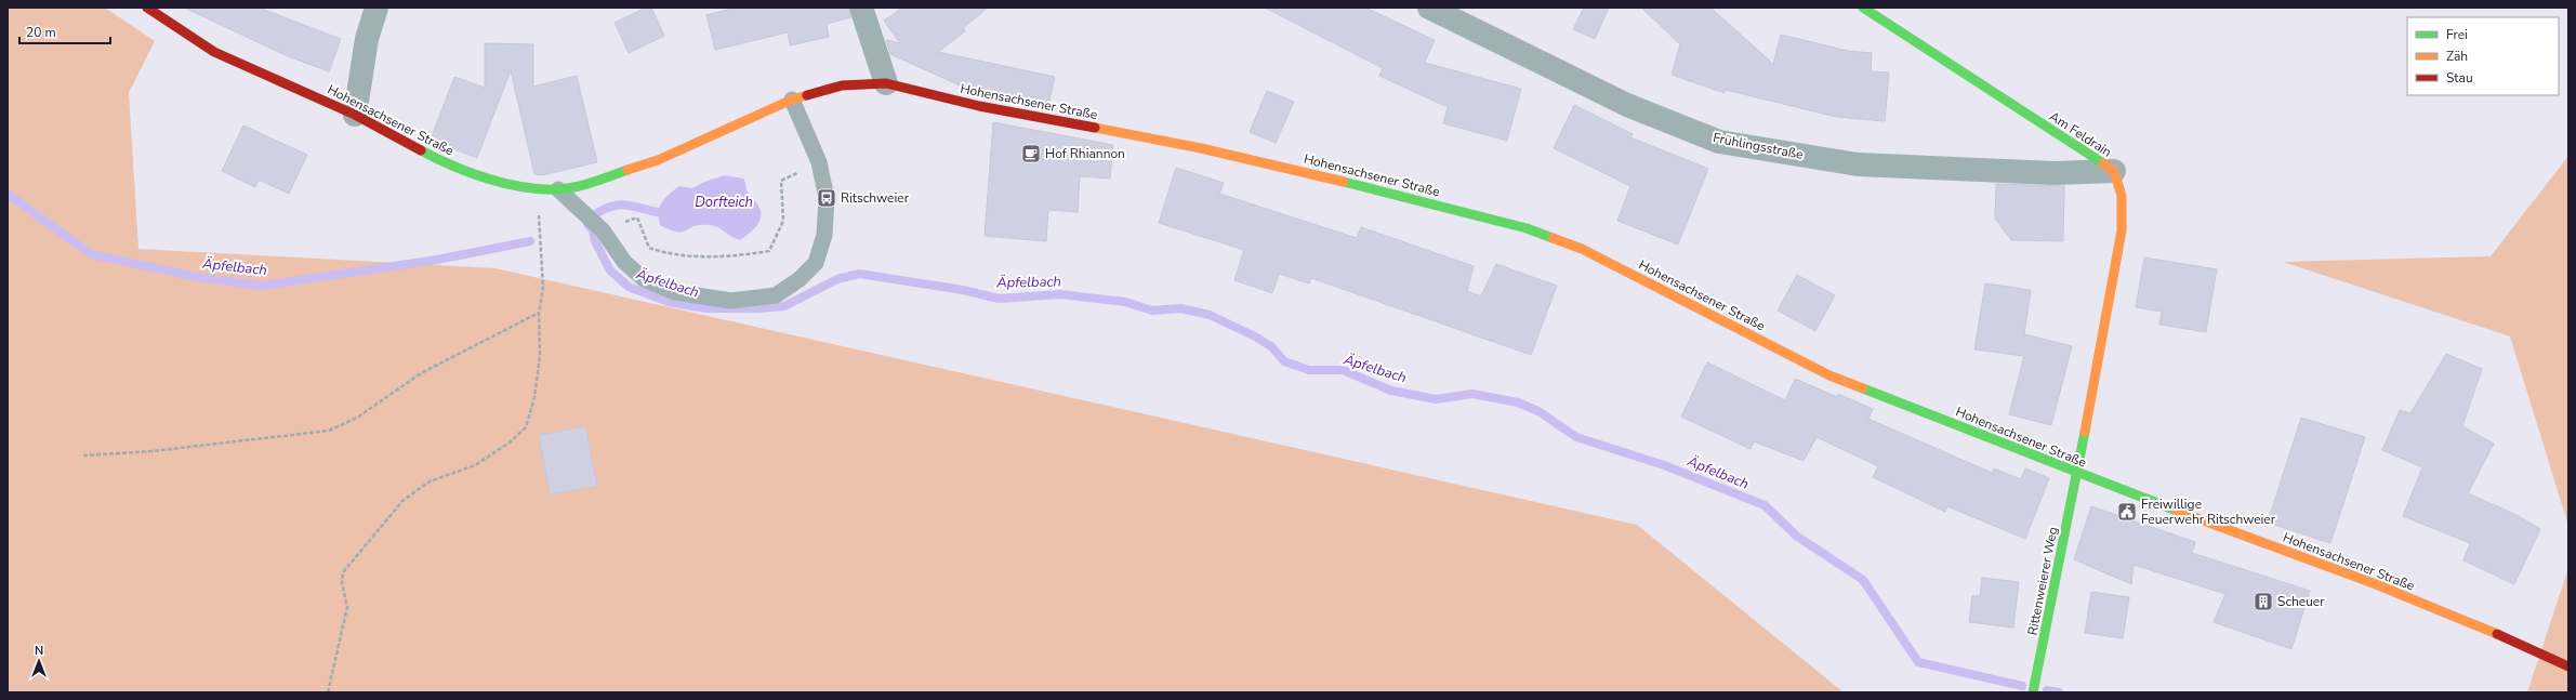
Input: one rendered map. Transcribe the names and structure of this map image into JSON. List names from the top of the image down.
{
  "streets": {
    "street": [
      "Hohensachsener Straße",
      "Am Feldrain",
      "Frühlingsstraße",
      "Rittenweierer Weg"
    ]
  },
  "crossings": [
    ["Hohensachsener Straße", "Am Feldrain"],
    ["Hohensachsener Straße", "Rittenweierer Weg"],
    ["Am Feldrain", "Frühlingsstraße"],
    ["Am Feldrain", "Rittenweierer Weg"]
  ],
  "water": ["Dorfteich", "Äpfelbach"],
  "places": {
    "cafe": ["Hof Rhiannon"],
    "bus stop": ["Ritschweier"],
    "public building": ["Freiwillige Feuerwehr Ritschweier"],
    "building": ["Scheuer"]
  },
  "legend": ["Frei", "Zäh", "Stau"],
  "scale_bar": "20 m",
  "north": "top"
}
